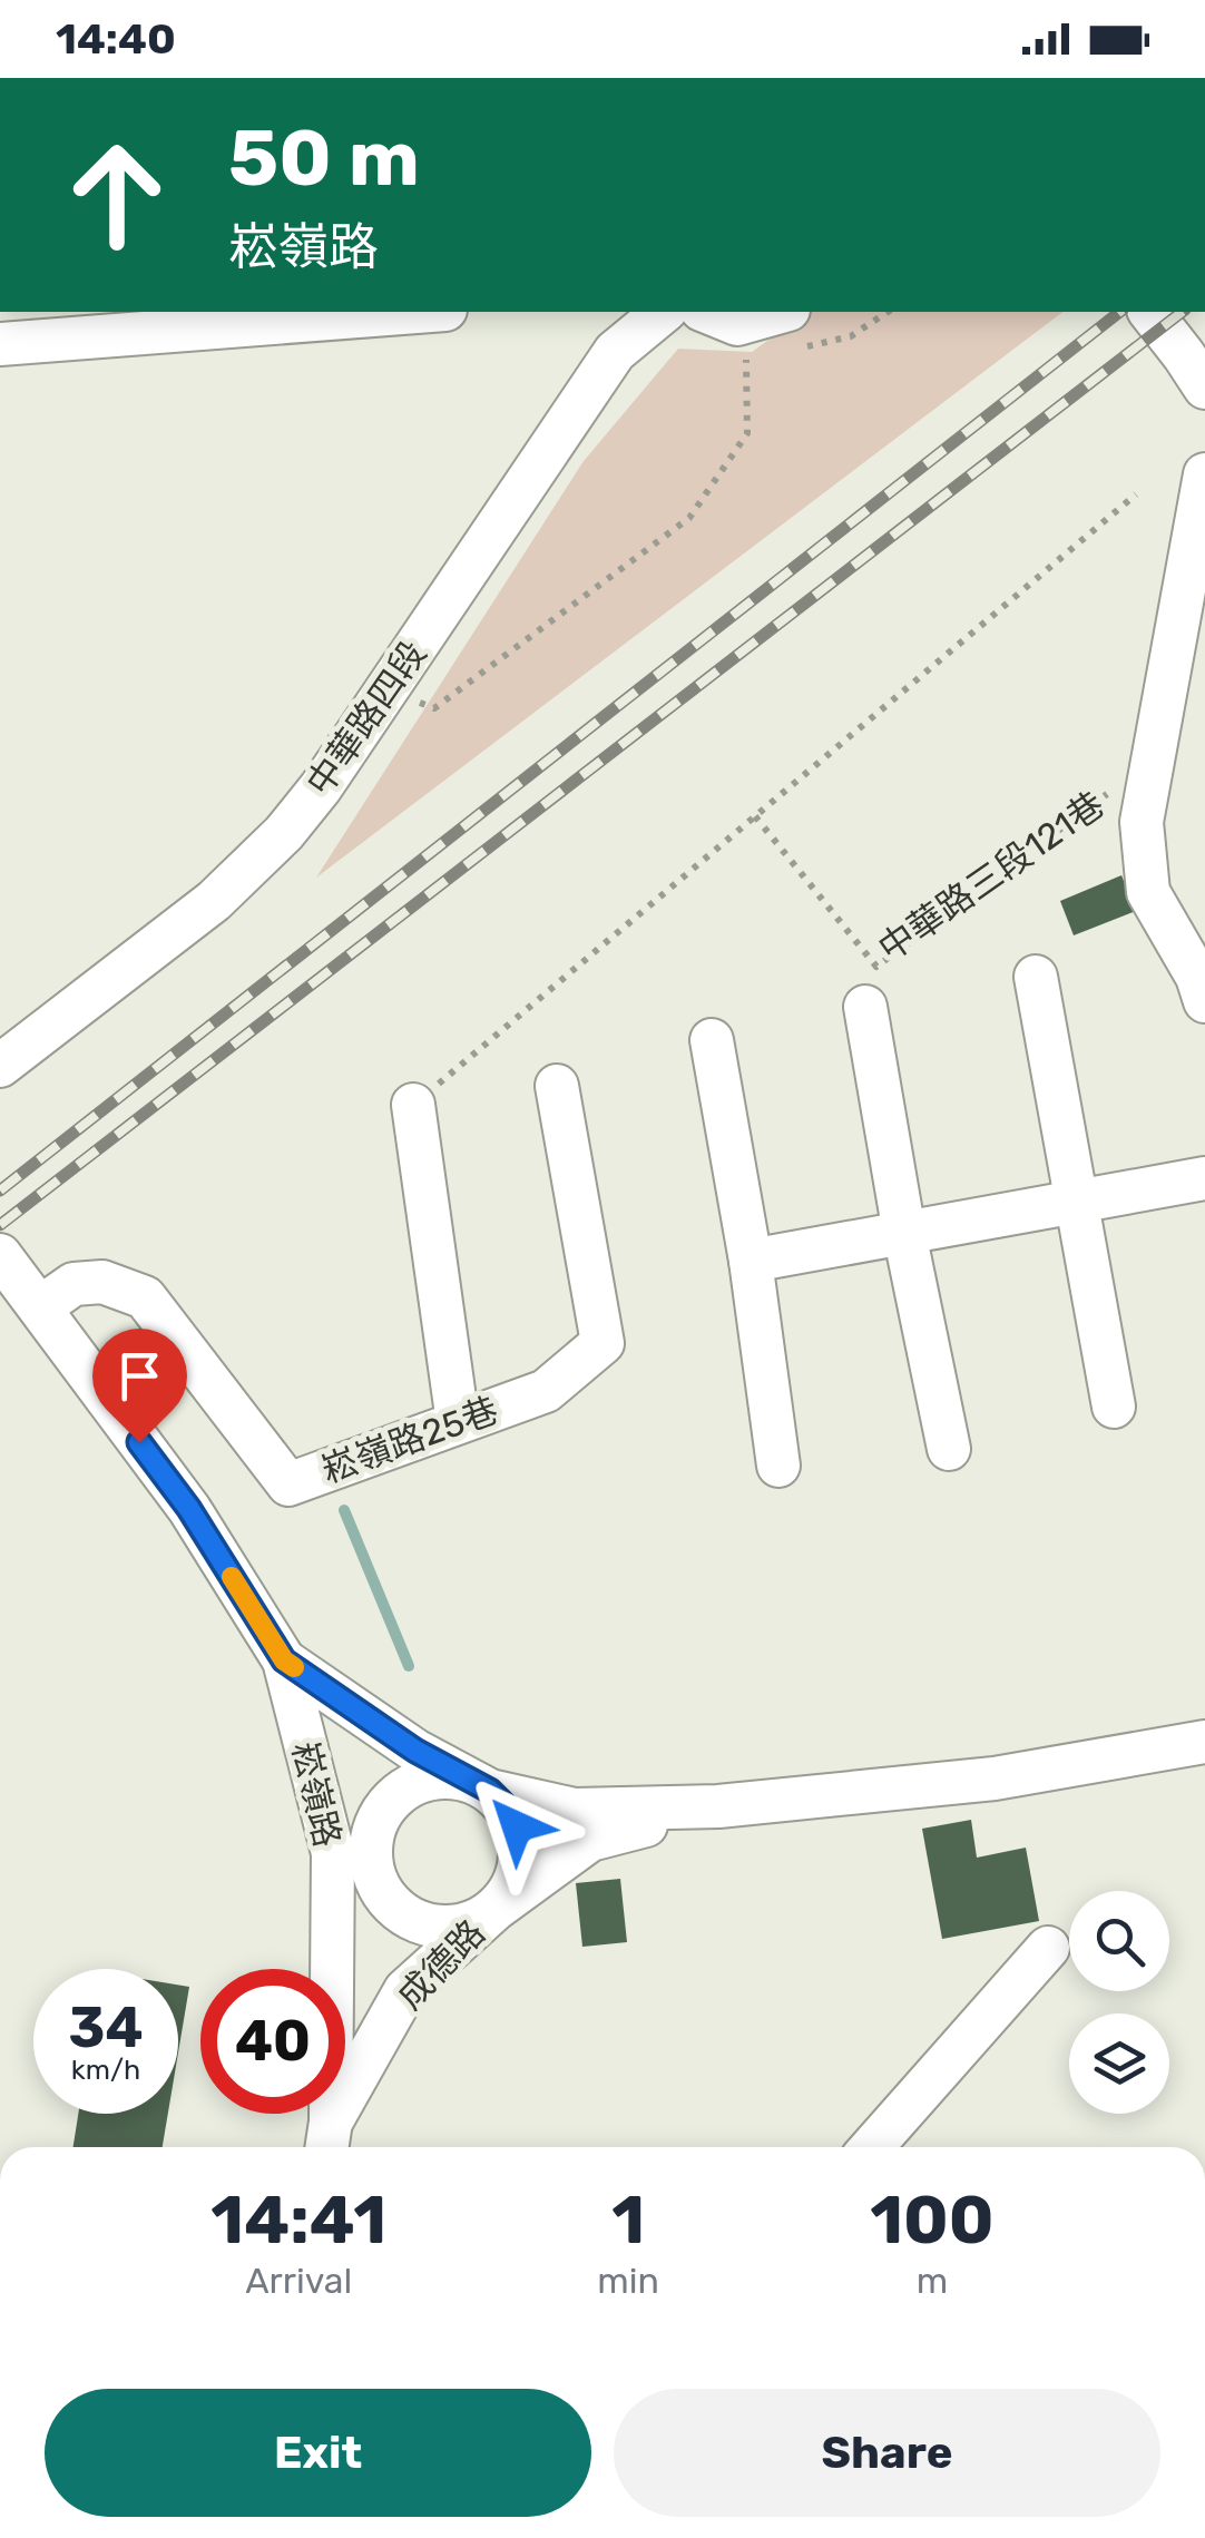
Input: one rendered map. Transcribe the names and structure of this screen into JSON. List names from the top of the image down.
{
  "streets": {
    "street": [
      "中華路四段",
      "中華路三段121巷",
      "崧嶺路25巷",
      "崧嶺路",
      "成德路"
    ]
  },
  "crossings": [
    ["崧嶺路25巷", "崧嶺路"],
    ["崧嶺路", "成德路"]
  ],
  "page": {
    "status": "14:40",
    "turn": ["50 m", "崧嶺路"],
    "speed": "34 km/h",
    "limit": "40",
    "eta": [
      "14:41",
      "Arrival",
      "1",
      "min",
      "100",
      "m"
    ],
    "buttons": ["Exit", "Share"]
  }
}
